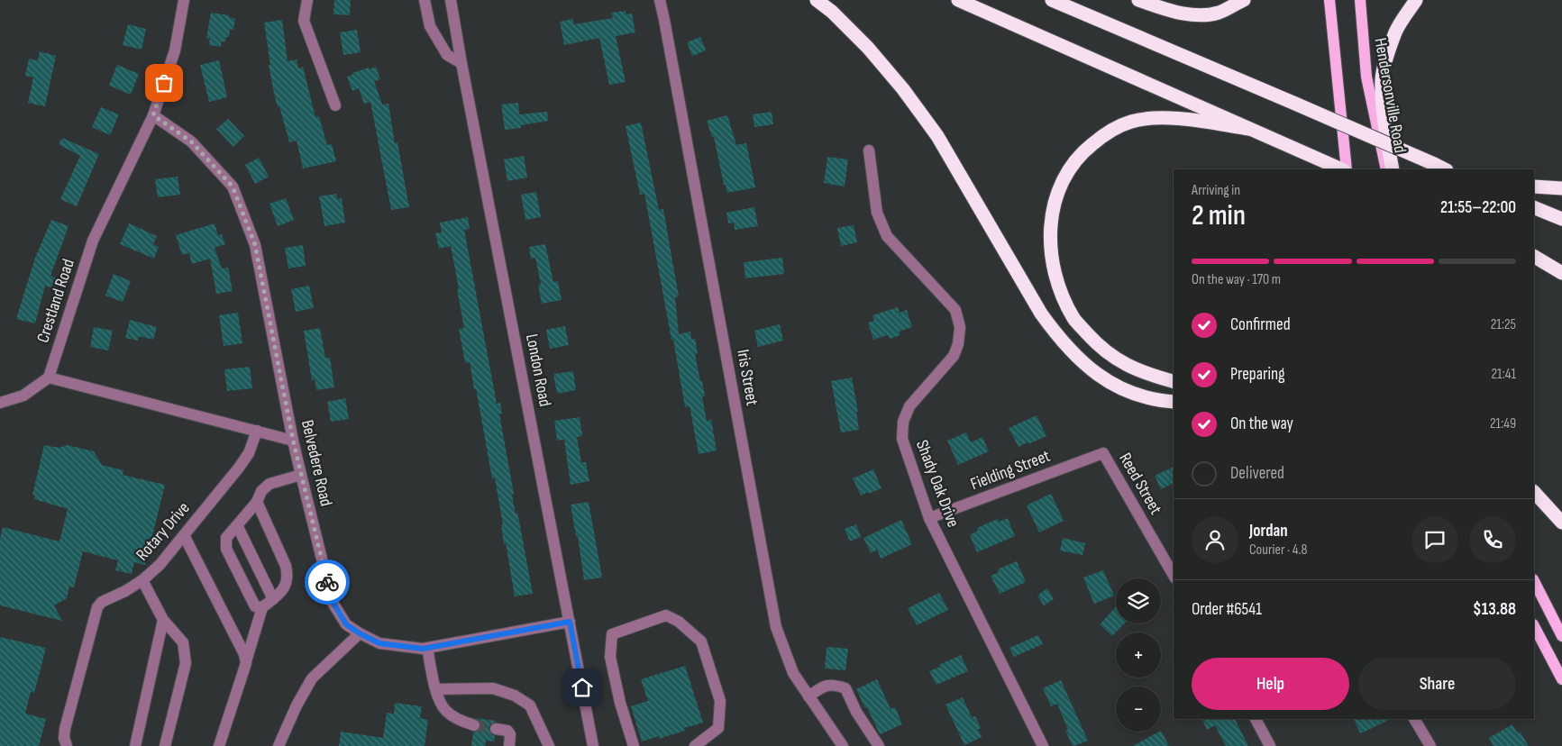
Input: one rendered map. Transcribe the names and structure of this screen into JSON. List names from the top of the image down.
{
  "streets": {
    "main road": ["Hendersonville Road"],
    "street": [
      "Crestland Road",
      "London Road",
      "Iris Street",
      "Belvedere Road",
      "Fielding Street",
      "Shady Oak Drive",
      "Reed Street",
      "Rotary Drive"
    ]
  },
  "crossings": [
    ["Crestland Road", "Belvedere Road"],
    ["London Road", "Belvedere Road"],
    ["Fielding Street", "Shady Oak Drive"],
    ["Fielding Street", "Reed Street"]
  ],
  "page": {
    "heading": ["2 min", "Arriving in", "21:55–22:00"],
    "panel": [
      "Jordan",
      "Courier · 4.8",
      "Order #6541",
      "$13.88"
    ],
    "bar": "On the way · 170 m",
    "list": [
      ["Confirmed", "21:25"],
      ["Preparing", "21:41"],
      ["On the way", "21:49"],
      "Delivered"
    ],
    "map_buttons": ["+", "−"],
    "buttons": ["Help", "Share"]
  }
}
